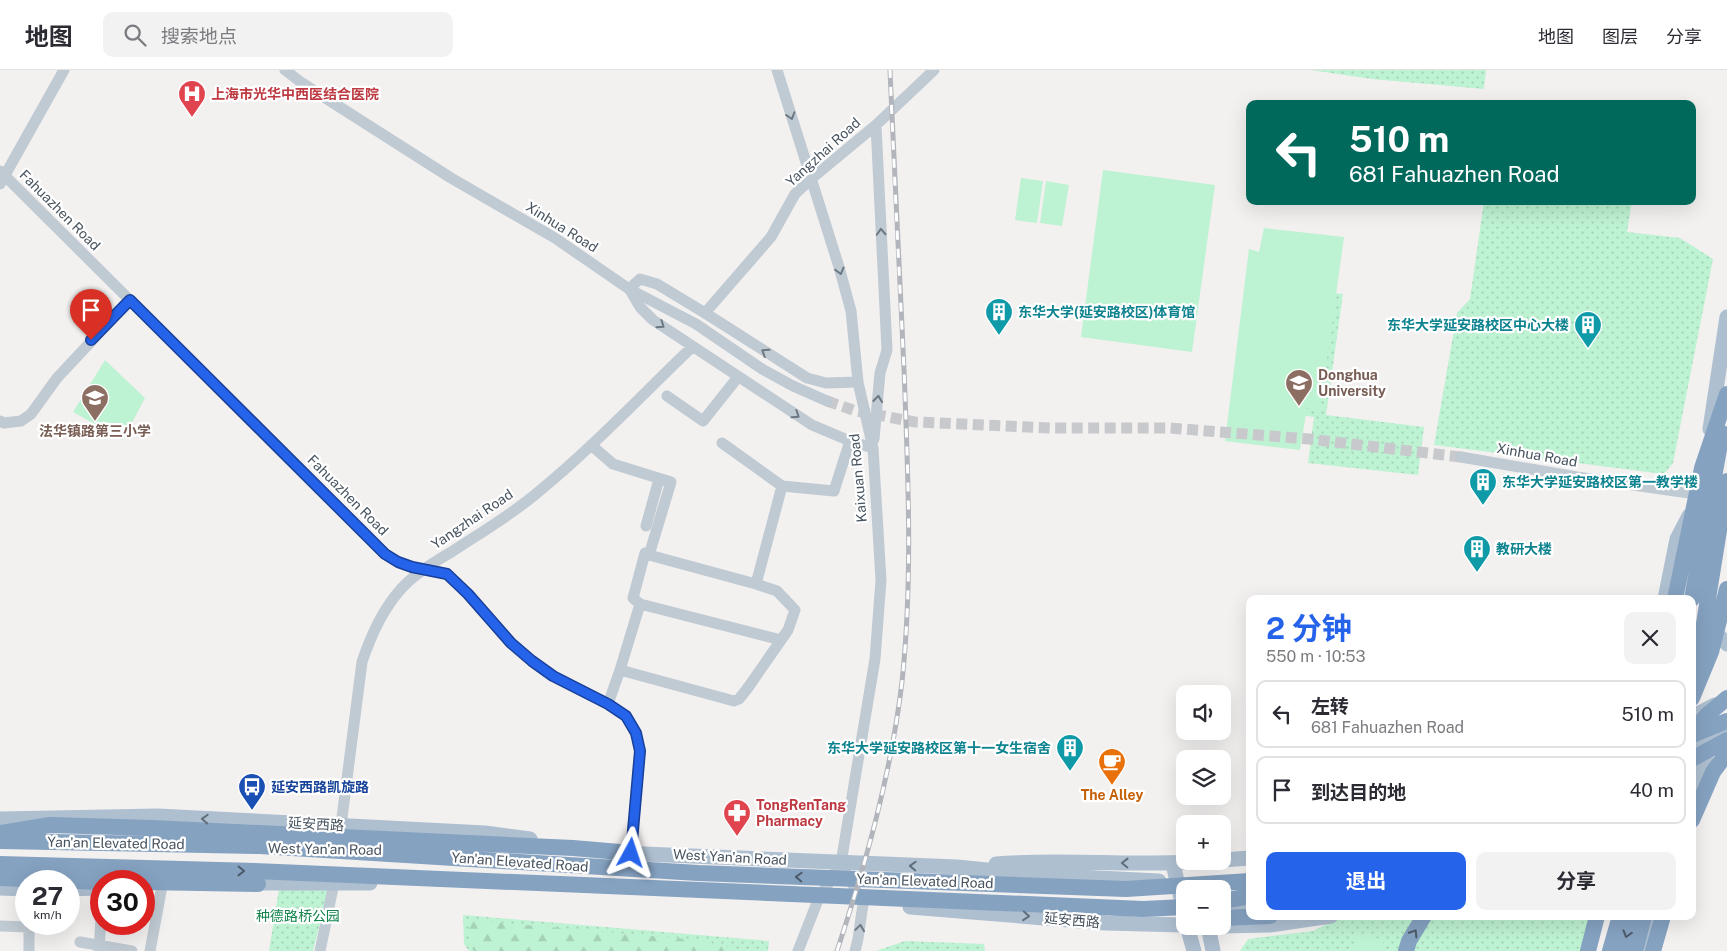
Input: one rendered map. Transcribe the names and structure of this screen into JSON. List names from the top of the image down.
{
  "streets": {
    "highway": ["Yan'an Elevated Road"],
    "main road": ["延安西路", "West Yan'an Road"],
    "street": [
      "Yangzhai Road",
      "Fahuazhen Road",
      "Xinhua Road",
      "Kaixuan Road"
    ]
  },
  "crossings": [
    ["Yangzhai Road", "Fahuazhen Road"],
    ["Yangzhai Road", "Kaixuan Road"],
    ["Yangzhai Road", "延安西路"],
    ["Yangzhai Road", "West Yan'an Road"],
    ["Fahuazhen Road", "延安西路"],
    ["Fahuazhen Road", "West Yan'an Road"],
    ["Kaixuan Road", "West Yan'an Road"],
    ["延安西路", "West Yan'an Road"]
  ],
  "parks": ["种德路桥公园"],
  "places": {
    "hospital": ["上海市光华中西医结合医院"],
    "building": [
      "东华大学(延安路校区)体育馆",
      "东华大学延安路校区中心大楼",
      "东华大学延安路校区第一教学楼",
      "教研大楼",
      "东华大学延安路校区第十一女生宿舍"
    ],
    "school or university": ["Donghua University", "法华镇路第三小学"],
    "cafe": ["The Alley"],
    "bus stop": ["延安西路凯旋路"],
    "pharmacy": ["TongRenTang Pharmacy"]
  },
  "page": {
    "header": "地图",
    "search": "搜索地点",
    "nav": ["地图", "图层", "分享"],
    "turn": ["510 m", "681 Fahuazhen Road"],
    "heading": ["2 分钟", "550 m · 10:53"],
    "list": [
      {
        "name": "左转",
        "note": "681 Fahuazhen Road",
        "value": "510 m"
      },
      {
        "name": "到达目的地",
        "value": "40 m"
      }
    ],
    "map_buttons": ["+", "−"],
    "buttons": ["退出", "分享"],
    "speed": "27 km/h",
    "limit": "30"
  }
}
